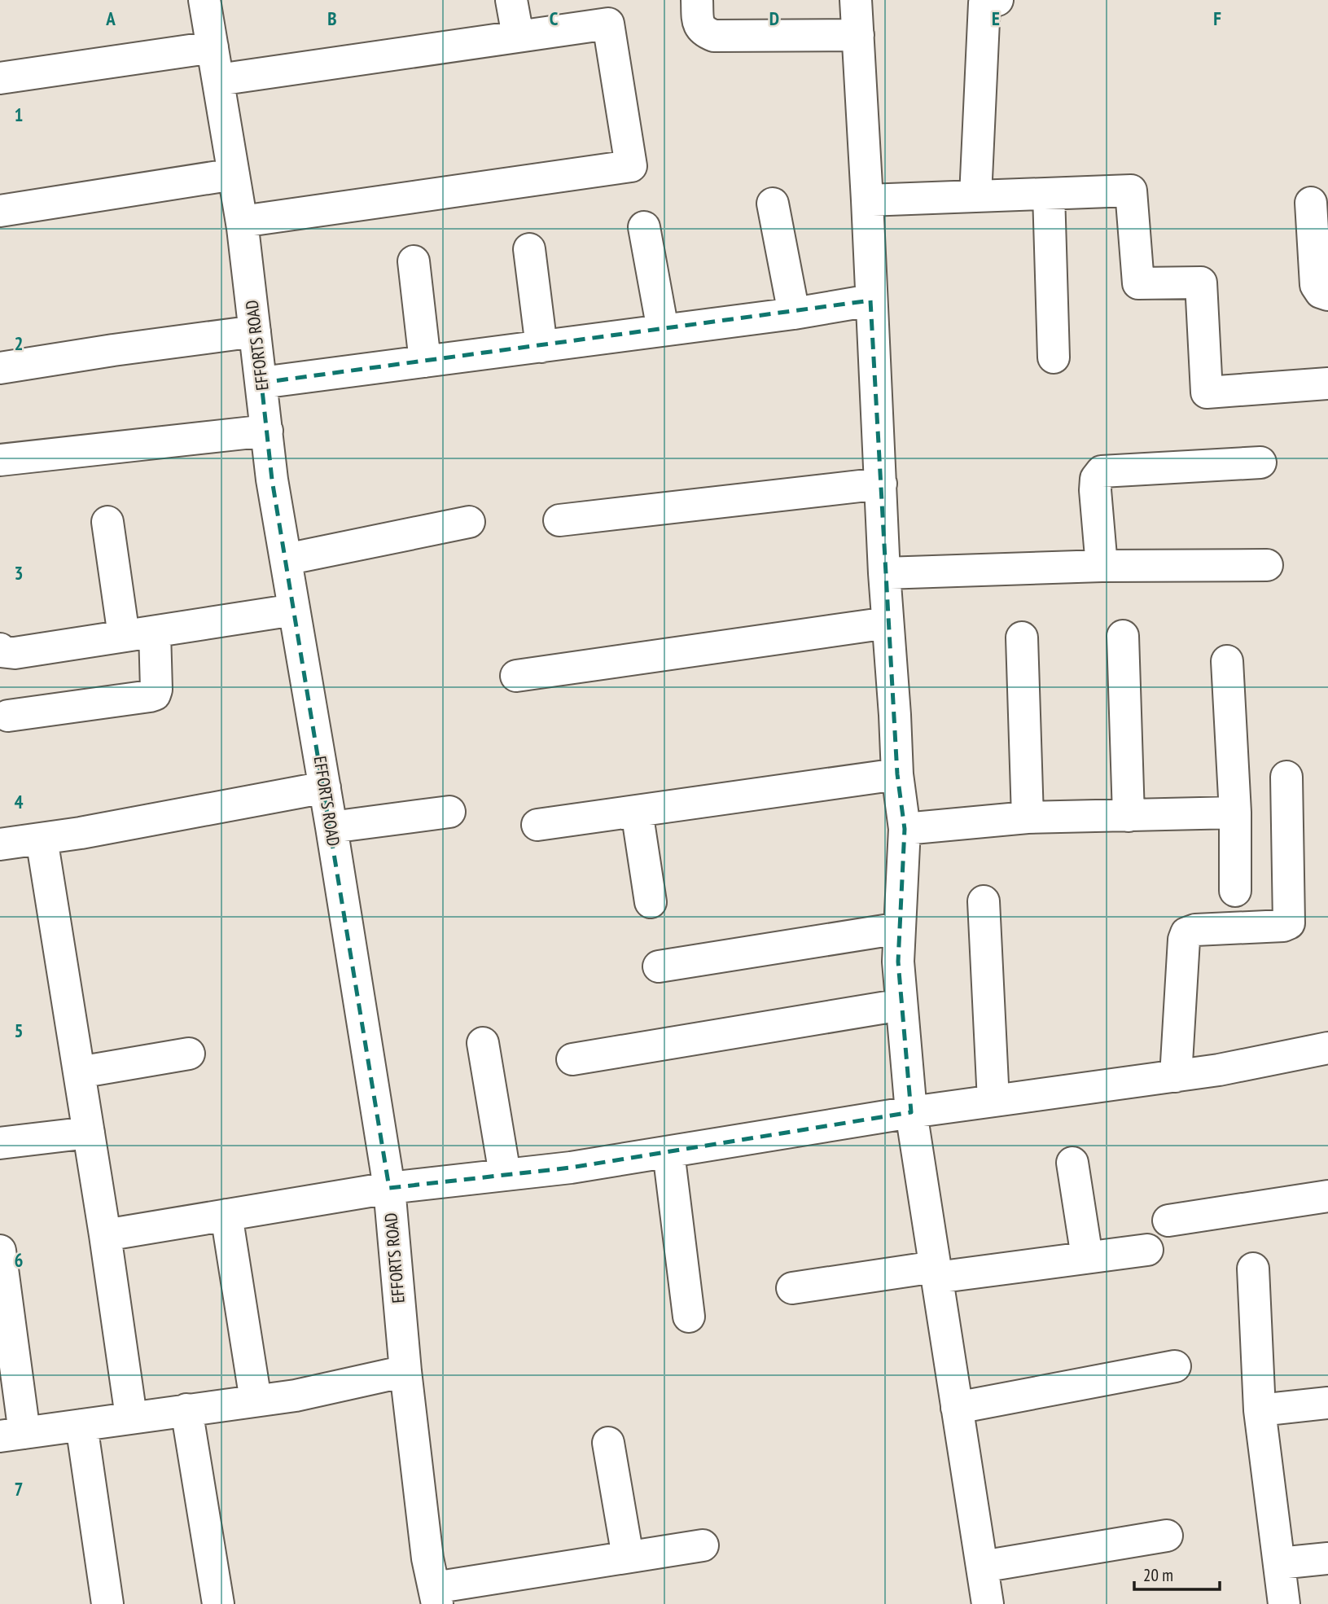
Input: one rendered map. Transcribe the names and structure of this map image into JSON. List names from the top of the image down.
{
  "streets": {
    "street": ["EFFORTS ROAD"]
  },
  "scale_bar": "20 m",
  "grid": {
    "columns": [
      "A",
      "B",
      "C",
      "D",
      "E",
      "F"
    ],
    "rows": [
      "1",
      "2",
      "3",
      "4",
      "5",
      "6",
      "7"
    ]
  }
}
